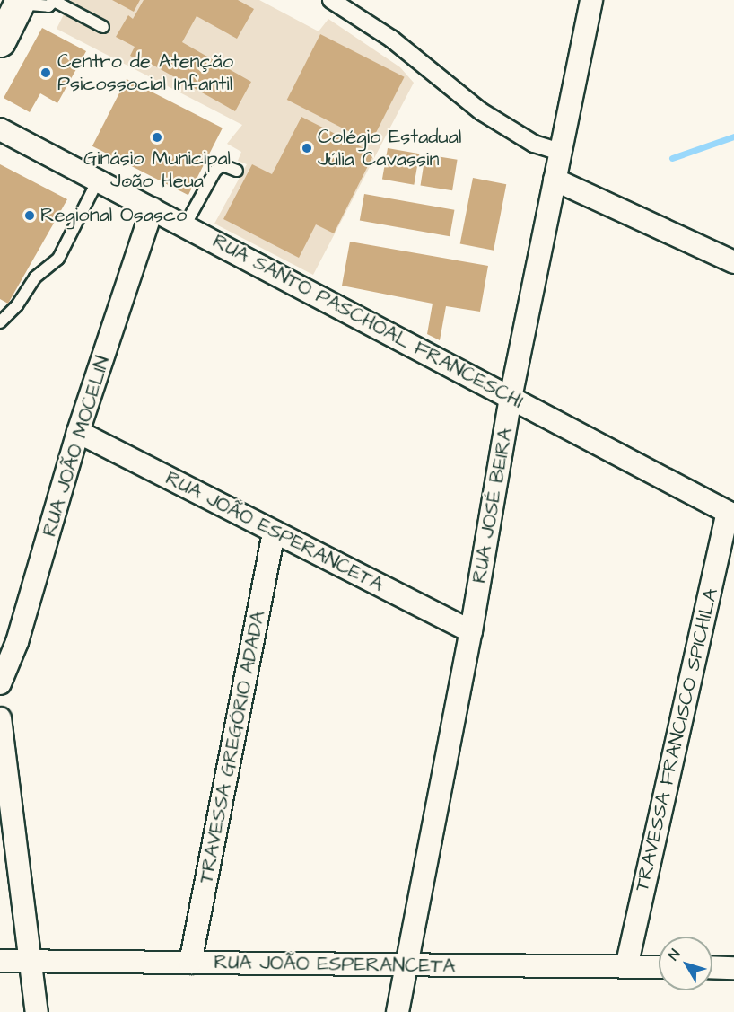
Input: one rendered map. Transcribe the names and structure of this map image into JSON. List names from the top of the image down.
{
  "streets": {
    "street": [
      "RUA SANTO PASCHOAL FRANCESCHI",
      "RUA JOÃO MOCELIN",
      "RUA JOSÉ BEIRA",
      "RUA JOÃO ESPERANCETA",
      "TRAVESSA FRANCISCO SPICHILA",
      "TRAVESSA GREGÓRIO ADADA"
    ]
  },
  "crossings": [
    ["RUA SANTO PASCHOAL FRANCESCHI", "RUA JOÃO MOCELIN"],
    ["RUA SANTO PASCHOAL FRANCESCHI", "RUA JOSÉ BEIRA"],
    ["RUA SANTO PASCHOAL FRANCESCHI", "TRAVESSA FRANCISCO SPICHILA"],
    ["RUA JOÃO MOCELIN", "RUA JOÃO ESPERANCETA"],
    ["RUA JOSÉ BEIRA", "RUA JOÃO ESPERANCETA"],
    ["RUA JOÃO ESPERANCETA", "TRAVESSA FRANCISCO SPICHILA"],
    ["RUA JOÃO ESPERANCETA", "TRAVESSA GREGÓRIO ADADA"]
  ],
  "places": [
    "Centro de Atenção Psicossocial Infantil",
    "Ginásio Municipal João Heua",
    "Colégio Estadual Júlia Cavassin",
    "Regional Osasco"
  ],
  "north": "top left"
}
